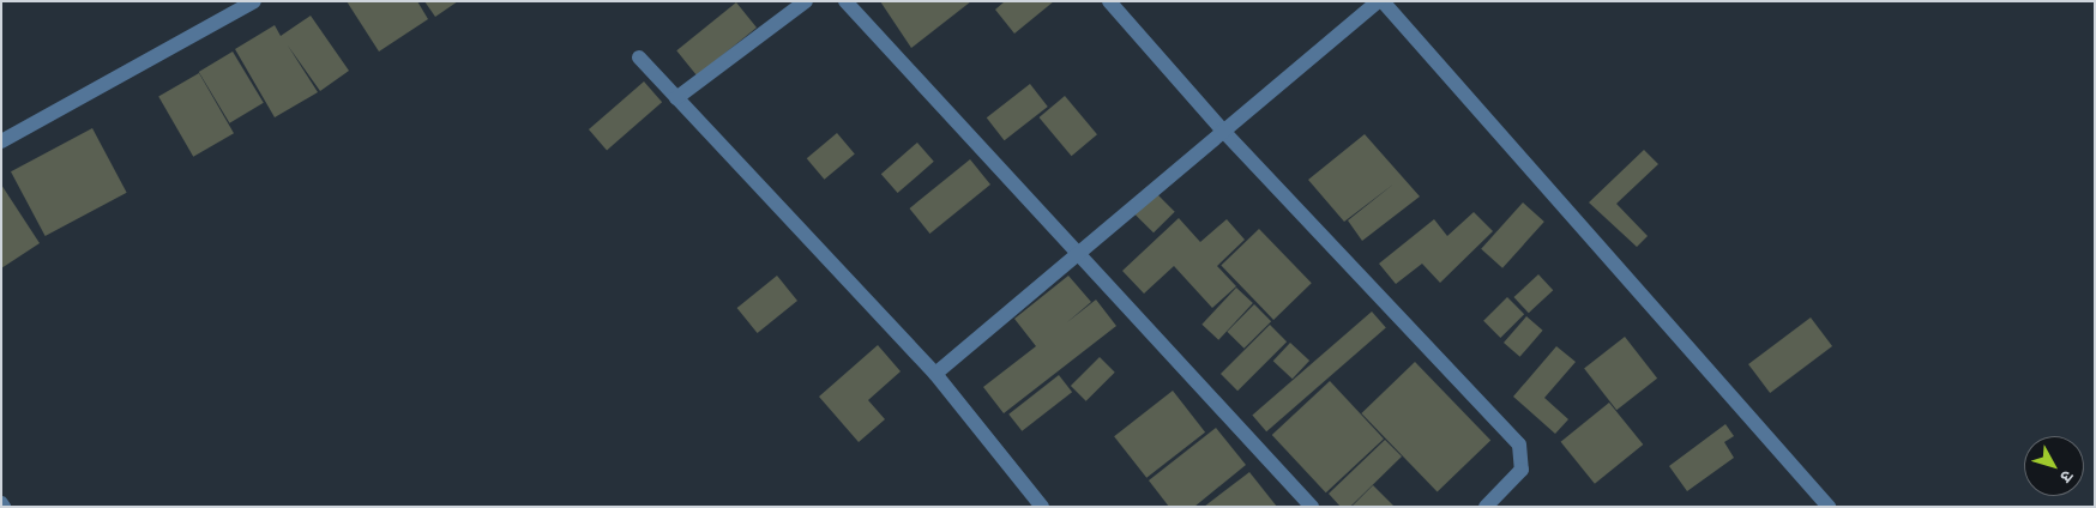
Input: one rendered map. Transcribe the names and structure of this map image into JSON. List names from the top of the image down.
{
  "north": "bottom right"
}
